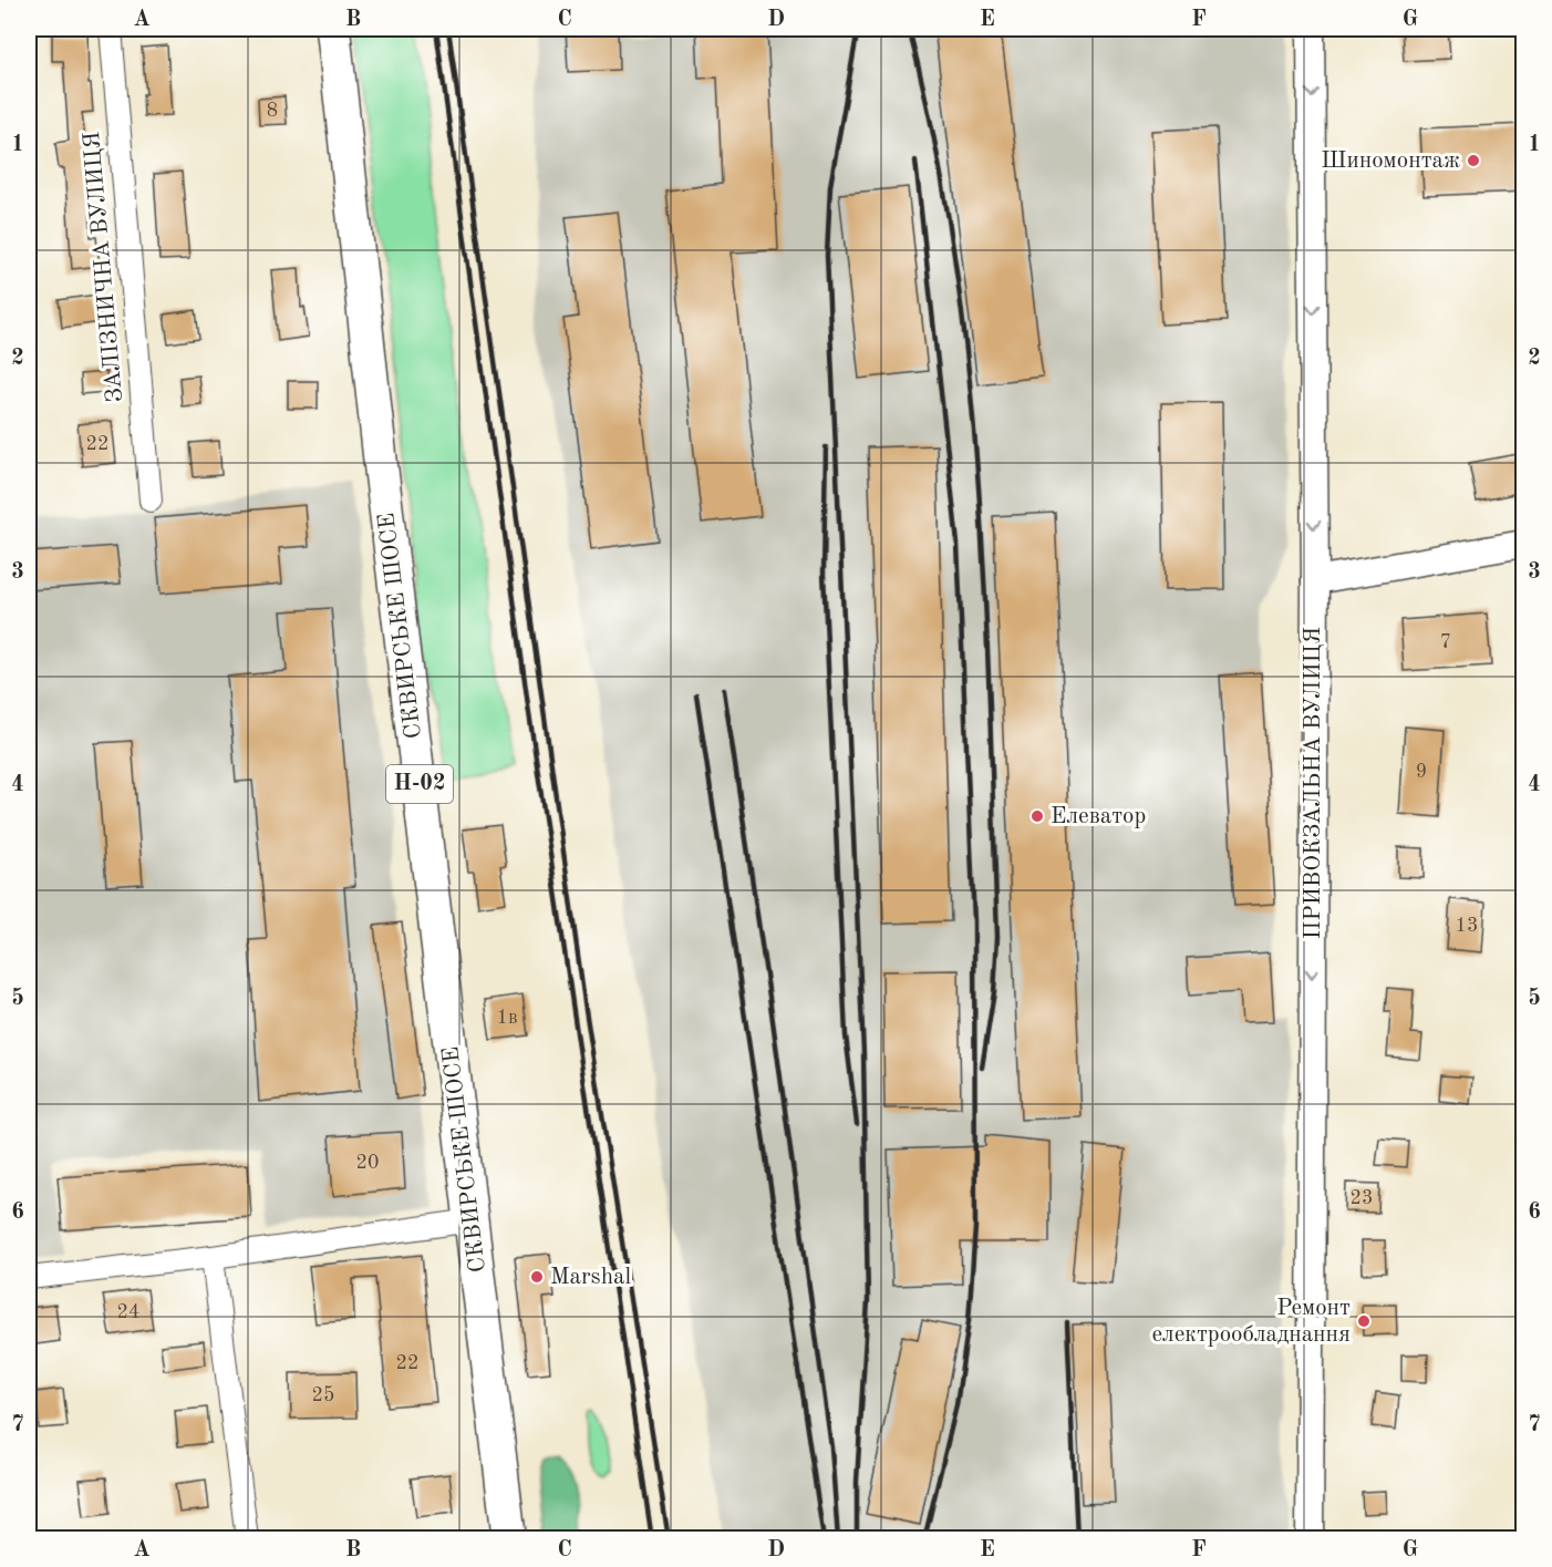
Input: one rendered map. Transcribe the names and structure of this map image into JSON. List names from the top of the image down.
{
  "streets": {
    "main road": ["СКВИРСЬКЕ ШОСЕ", "Н-02"],
    "street": ["ЗАЛІЗНИЧНА ВУЛИЦЯ", "ПРИВОКЗАЛЬНА ВУЛИЦЯ"]
  },
  "one_way": ["ПРИВОКЗАЛЬНА ВУЛИЦЯ"],
  "places": [
    "Шиномонтаж",
    "Елеватор",
    "Marshal",
    "Ремонт електрообладнання"
  ],
  "house_numbers": [
    "8",
    "22",
    "7",
    "9",
    "13",
    "1в",
    "20",
    "23",
    "24",
    "22",
    "25"
  ],
  "grid": {
    "columns": [
      "A",
      "B",
      "C",
      "D",
      "E",
      "F",
      "G"
    ],
    "rows": [
      "1",
      "2",
      "3",
      "4",
      "5",
      "6",
      "7"
    ]
  }
}
